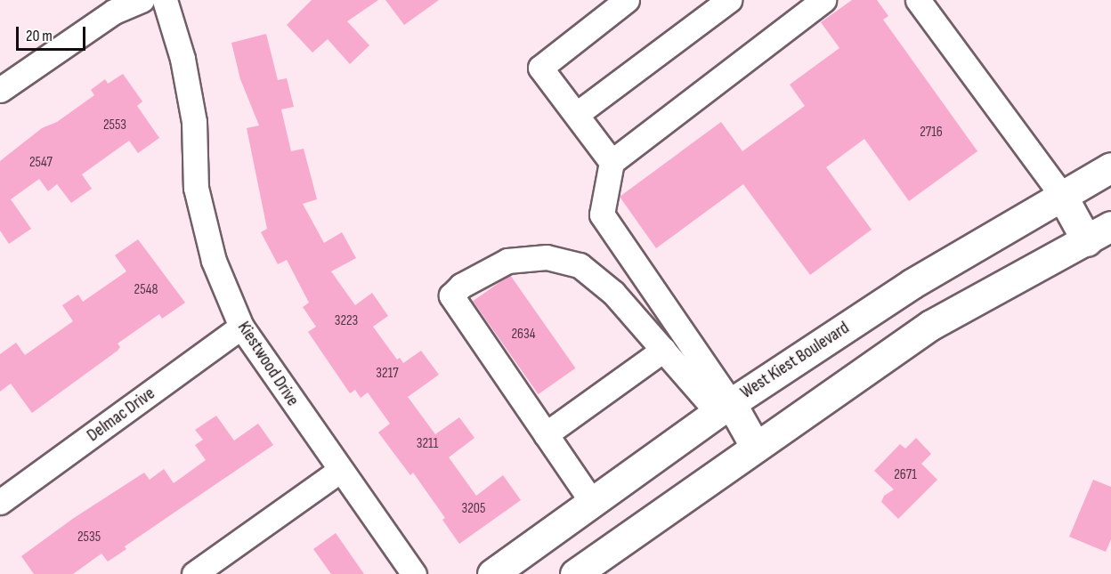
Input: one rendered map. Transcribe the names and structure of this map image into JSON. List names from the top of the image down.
{
  "streets": {
    "main road": ["West Kiest Boulevard"],
    "street": ["Kiestwood Drive", "Delmac Drive"]
  },
  "crossings": [
    ["Kiestwood Drive", "Delmac Drive"]
  ],
  "house_numbers": [
    "2553",
    "2716",
    "2547",
    "2548",
    "3223",
    "2634",
    "3217",
    "3211",
    "2671",
    "3205",
    "2535"
  ],
  "scale_bar": "20 m"
}
